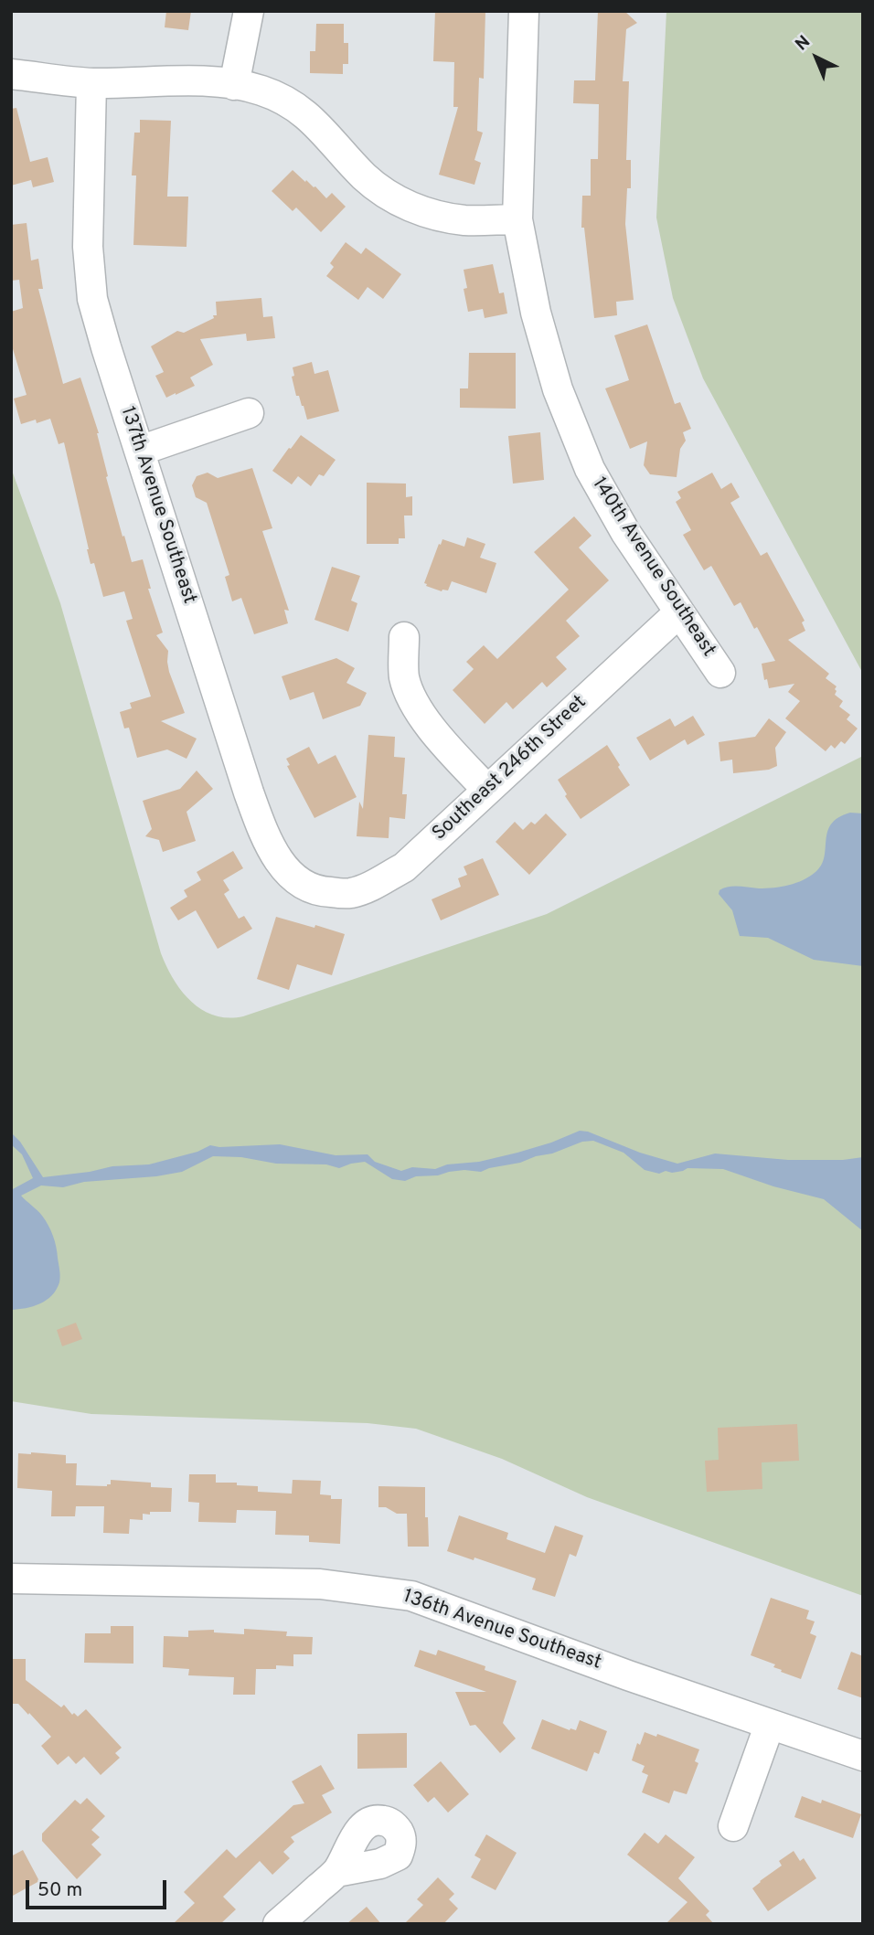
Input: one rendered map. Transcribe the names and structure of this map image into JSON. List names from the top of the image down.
{
  "streets": {
    "street": [
      "137th Avenue Southeast",
      "140th Avenue Southeast",
      "Southeast 246th Street",
      "136th Avenue Southeast"
    ]
  },
  "crossings": [
    ["137th Avenue Southeast", "Southeast 246th Street"],
    ["140th Avenue Southeast", "Southeast 246th Street"]
  ],
  "scale_bar": "50 m",
  "north": "top left"
}
